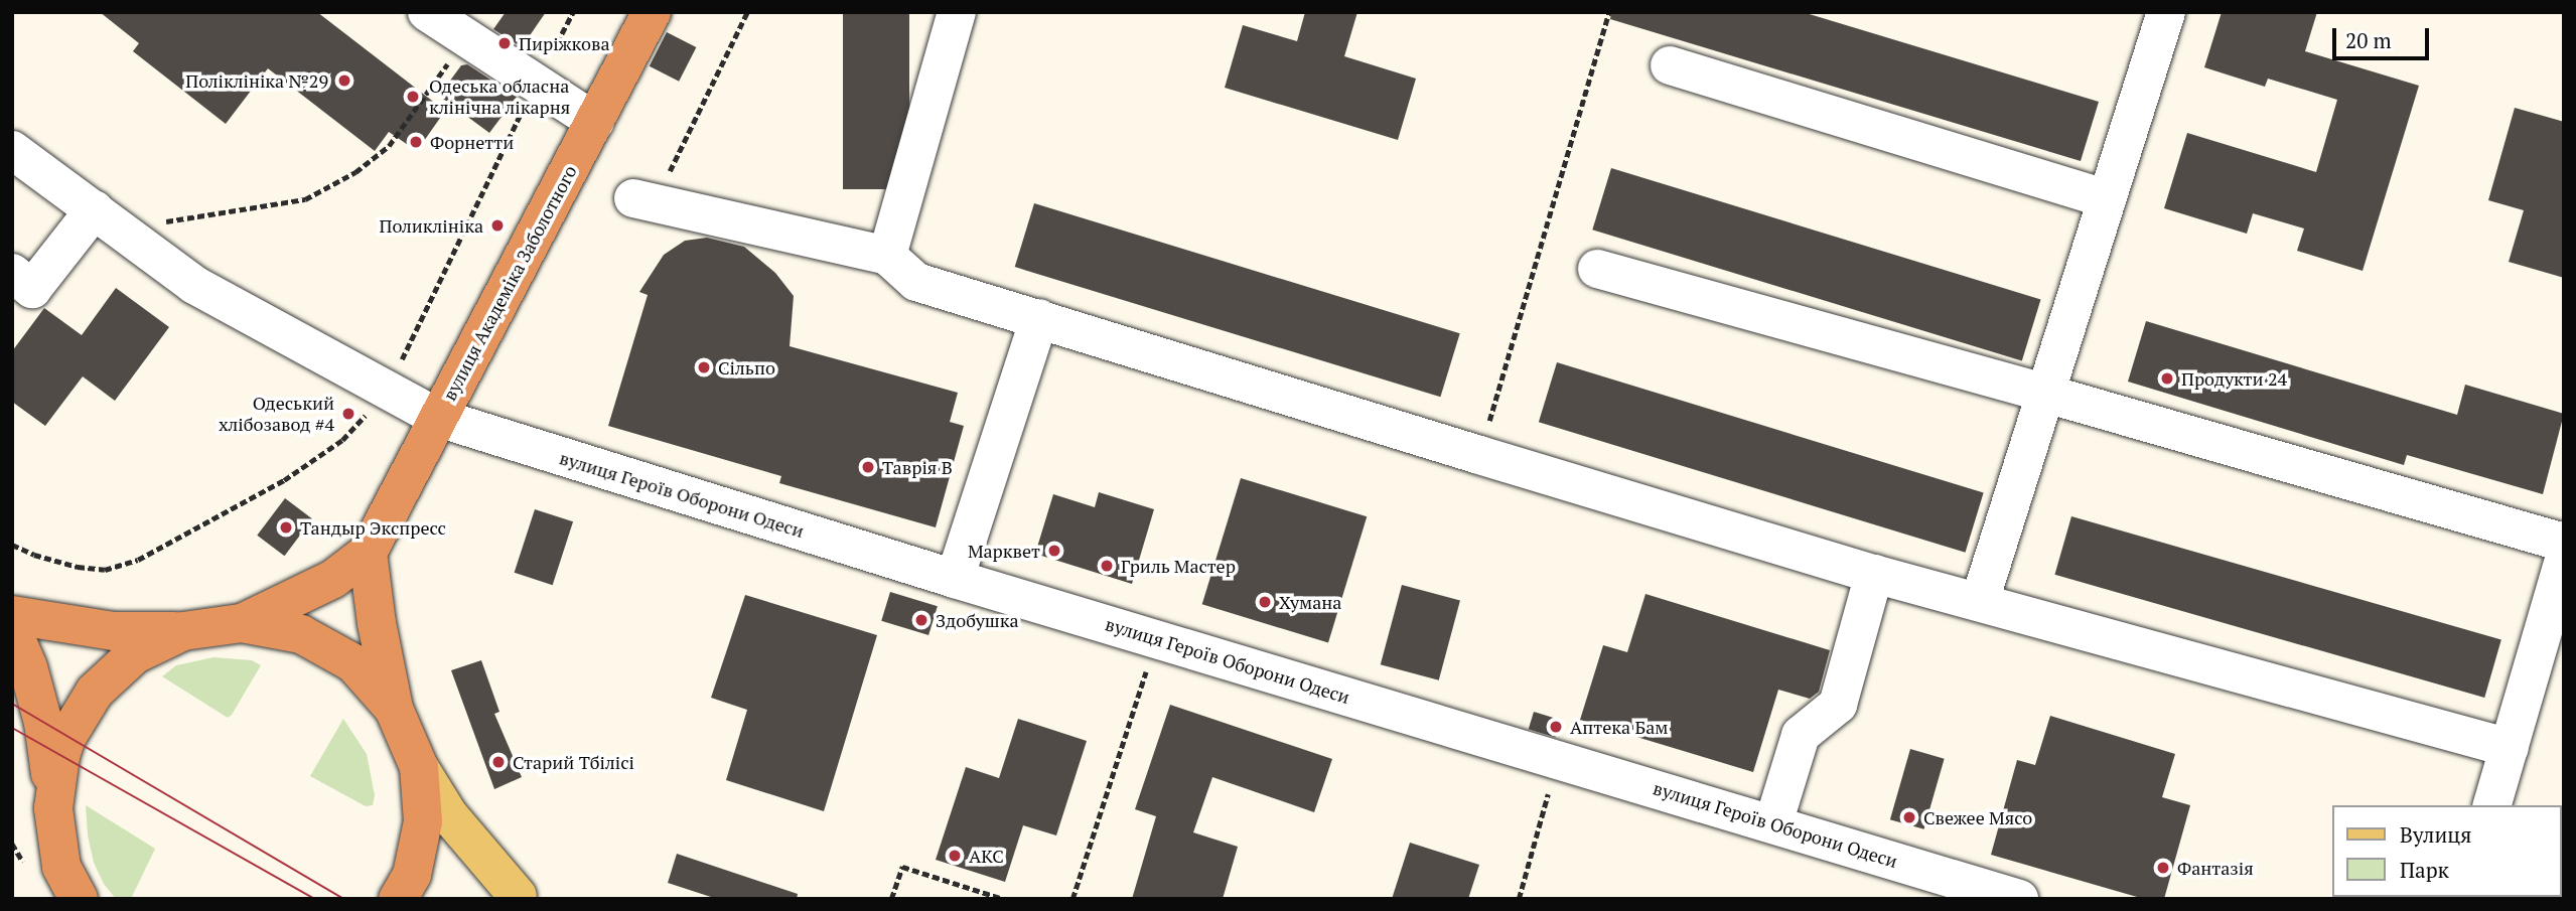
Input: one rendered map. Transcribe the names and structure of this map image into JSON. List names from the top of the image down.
{
  "streets": {
    "highway": ["вулиця Академіка Заболотного"],
    "street": ["вулиця Героїв Оборони Одеси"]
  },
  "crossings": [
    ["вулиця Академіка Заболотного", "вулиця Героїв Оборони Одеси"]
  ],
  "places": [
    "Пиріжкова",
    "Поліклініка №29",
    "Одеська обласна клінічна лікарня",
    "Форнетти",
    "Поликлініка",
    "Сільпо",
    "Продукти 24",
    "Одеський хлібозавод #4",
    "Таврія В",
    "Тандыр Экспресс",
    "Марквет",
    "Гриль Мастер",
    "Хумана",
    "Здобушка",
    "Аптека Бам",
    "Старий Тбілісі",
    "Свежее Мясо",
    "АКС",
    "Фантазія"
  ],
  "legend": ["Вулиця", "Парк"],
  "scale_bar": "20 m"
}
